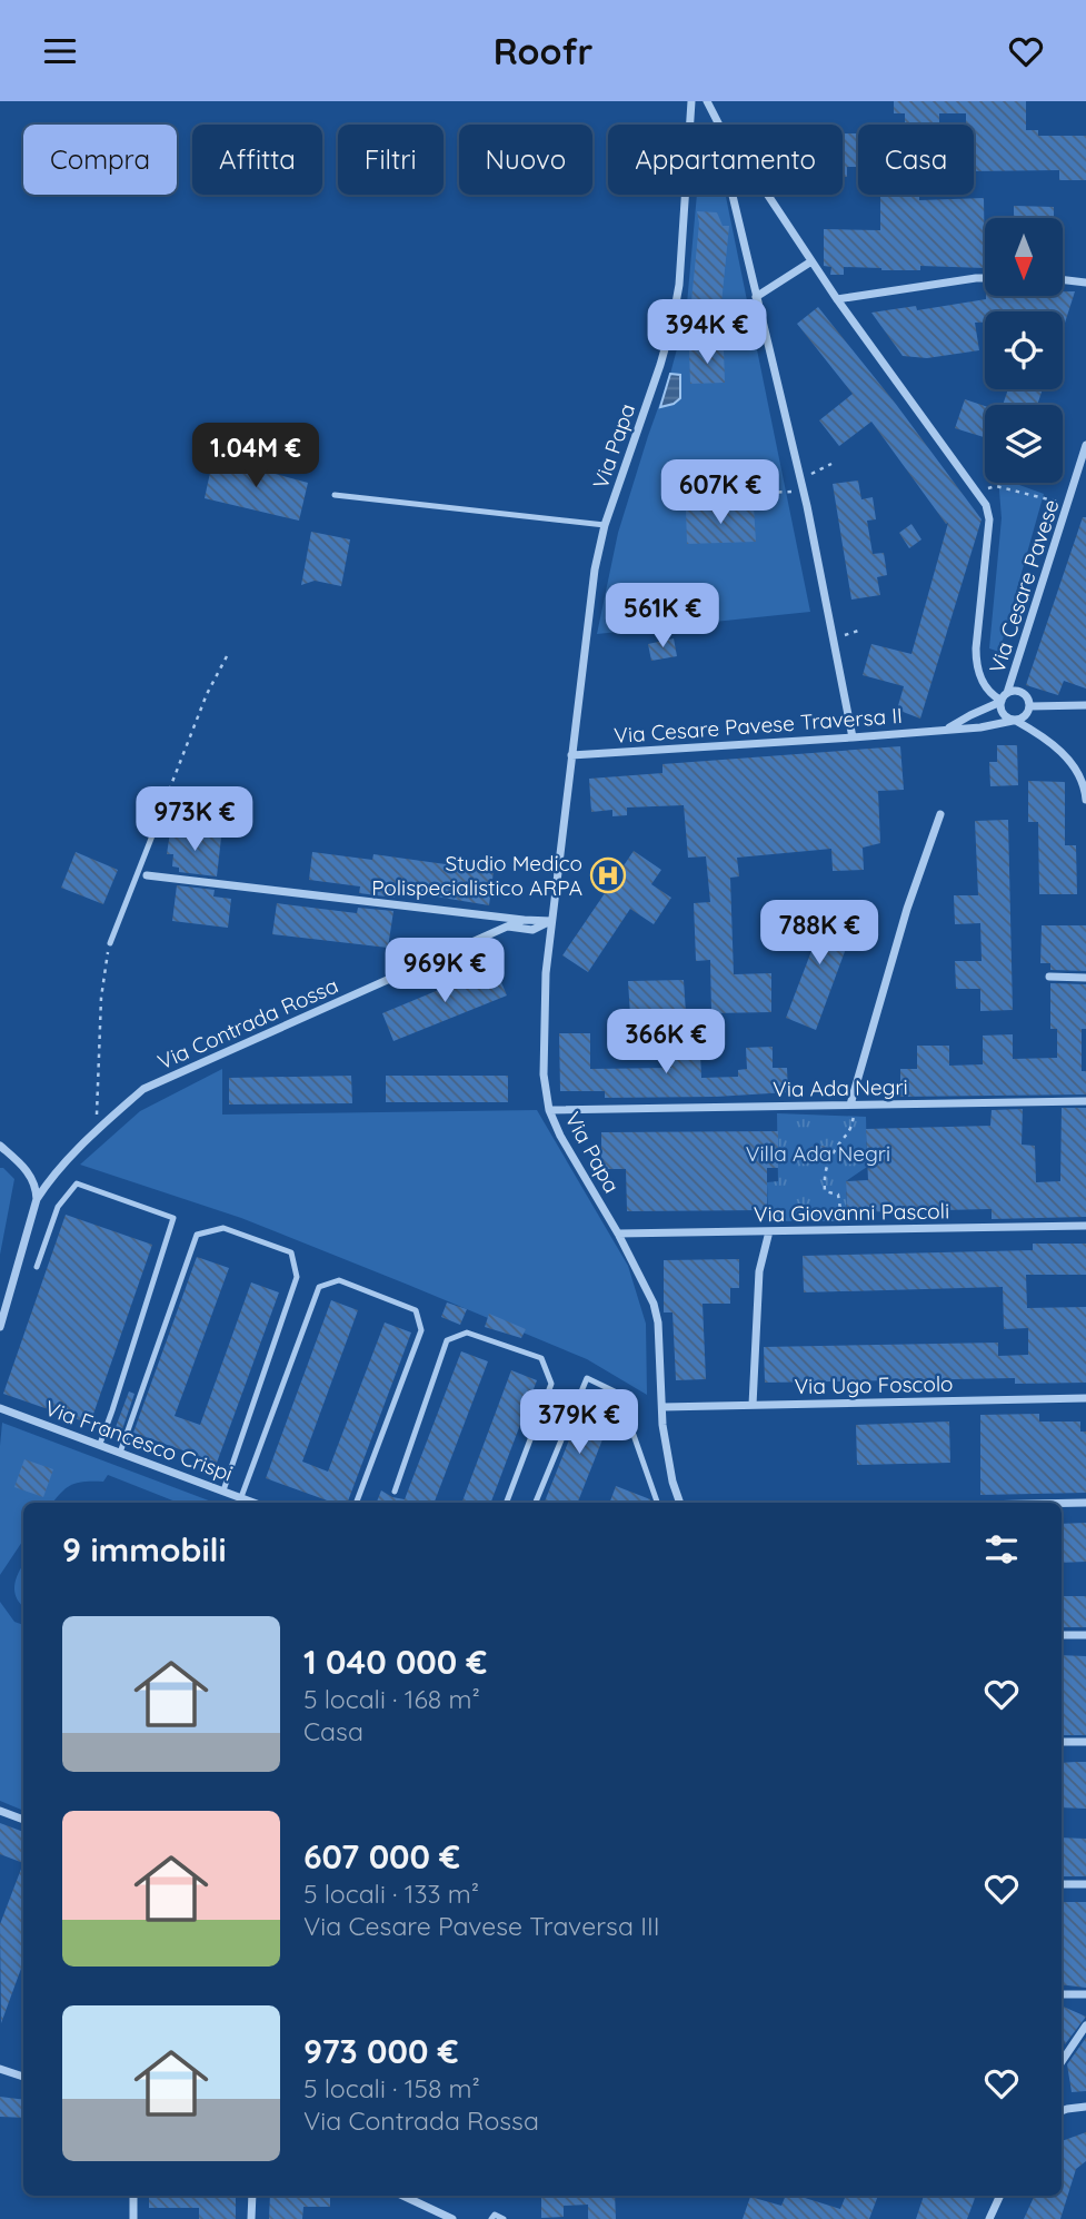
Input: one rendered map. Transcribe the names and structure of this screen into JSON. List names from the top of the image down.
{
  "streets": {
    "street": [
      "Via Papa",
      "Via Cesare Pavese",
      "Via Cesare Pavese Traversa II",
      "Via Contrada Rossa",
      "Via Ada Negri",
      "Via Giovanni Pascoli",
      "Via Ugo Foscolo",
      "Via Francesco Crispi"
    ]
  },
  "crossings": [
    ["Via Papa", "Via Cesare Pavese Traversa II"],
    ["Via Papa", "Via Contrada Rossa"],
    ["Via Papa", "Via Ada Negri"],
    ["Via Papa", "Via Giovanni Pascoli"],
    ["Via Papa", "Via Ugo Foscolo"],
    ["Via Cesare Pavese", "Via Cesare Pavese Traversa II"]
  ],
  "parks": ["Villa Ada Negri"],
  "places": {
    "hospital": ["Studio Medico Polispecialistico ARPA"]
  },
  "north": "bottom",
  "page": {
    "header": "Roofr",
    "chip": [
      "Compra",
      "Affitta",
      "Filtri",
      "Nuovo",
      "Appartamento",
      "Casa"
    ],
    "price": [
      "394K €",
      "1.04M €",
      "607K €",
      "561K €",
      "973K €",
      "788K €",
      "969K €",
      "366K €",
      "379K €"
    ],
    "heading": "9 immobili",
    "list": [
      {
        "name": "1 040 000 €",
        "note": "5 locali · 168 m² · Casa"
      },
      {
        "name": "607 000 €",
        "note": "5 locali · 133 m² · Via Cesare Pavese Traversa III"
      },
      {
        "name": "973 000 €",
        "note": "5 locali · 158 m² · Via Contrada Rossa"
      }
    ]
  }
}
